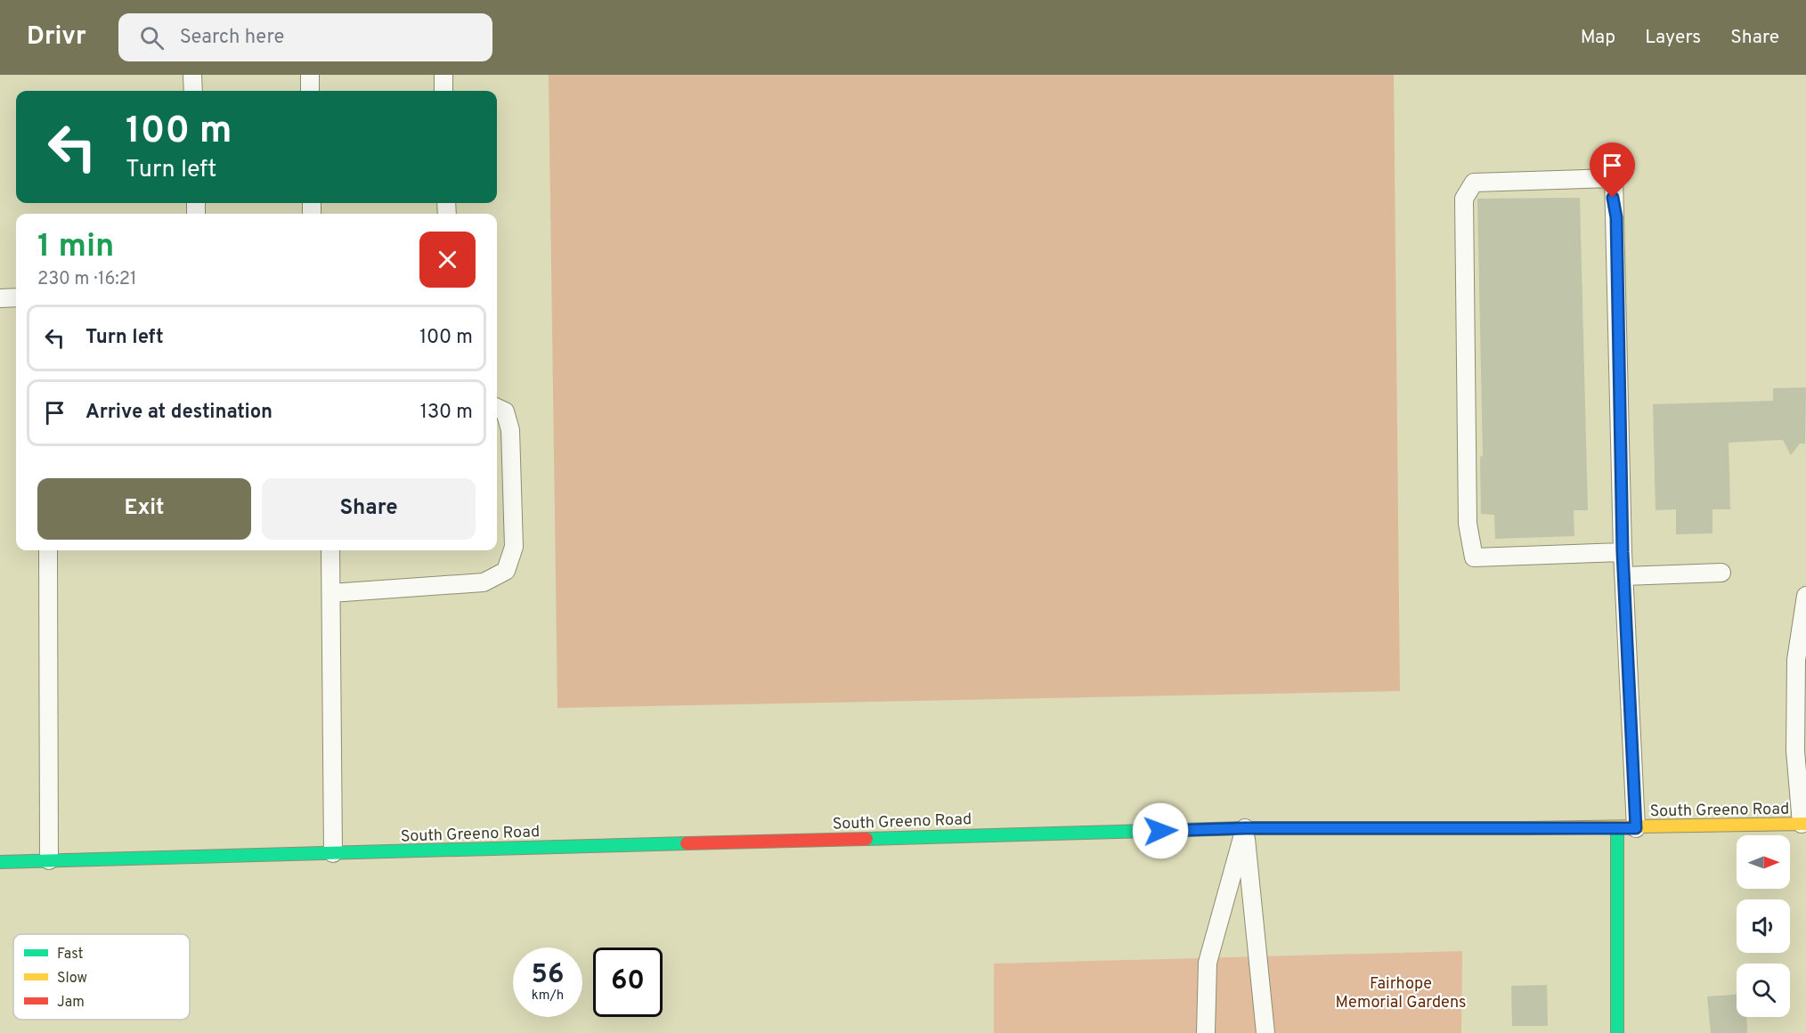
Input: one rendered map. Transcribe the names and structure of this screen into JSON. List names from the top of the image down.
{
  "streets": {
    "main road": ["South Greeno Road"]
  },
  "parks": ["Fairhope Memorial Gardens"],
  "legend": ["Fast", "Slow", "Jam"],
  "north": "right",
  "page": {
    "header": "Drivr",
    "search": "Search here",
    "nav": ["Map", "Layers", "Share"],
    "turn": ["100 m", "Turn left"],
    "heading": ["1 min", "230 m · 16:21"],
    "list": [
      {
        "name": "Turn left",
        "value": "100 m"
      },
      {
        "name": "Arrive at destination",
        "value": "130 m"
      }
    ],
    "buttons": ["Exit", "Share"],
    "speed": "56 km/h",
    "limit": "60"
  }
}
